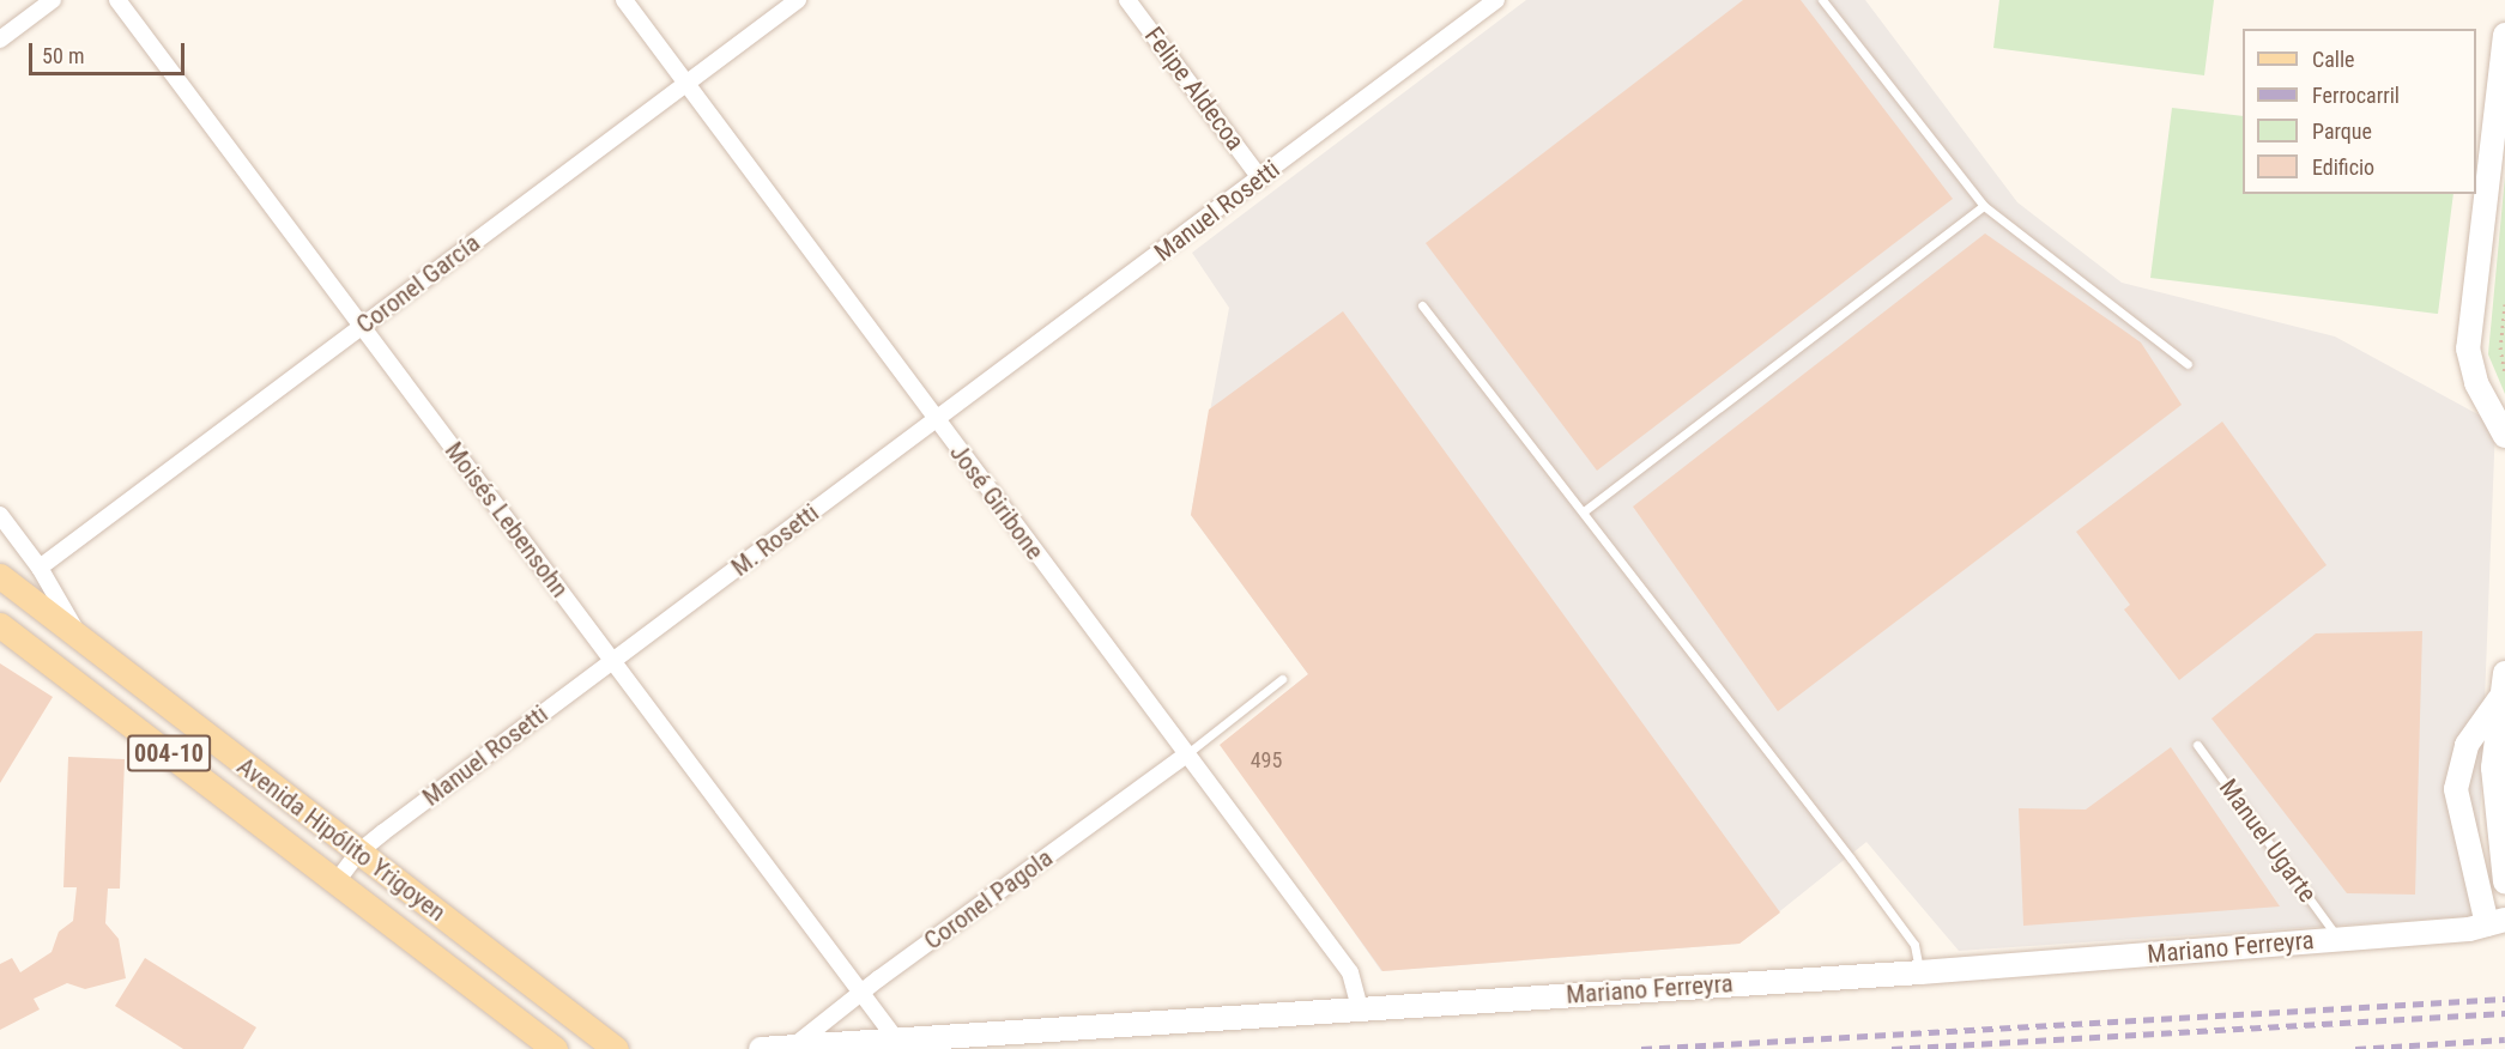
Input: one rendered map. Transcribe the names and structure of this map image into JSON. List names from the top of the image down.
{
  "streets": {
    "main road": ["004-10", "Avenida Hipólito Yrigoyen"],
    "street": [
      "Felipe Aldecoa",
      "Manuel Rosetti",
      "Coronel García",
      "José Giribone",
      "Moisés Lebensohn",
      "M. Rosetti",
      "Coronel Pagola",
      "Mariano Ferreyra"
    ],
    "lane": ["Manuel Ugarte"]
  },
  "crossings": [
    ["Felipe Aldecoa", "Manuel Rosetti"],
    ["Manuel Rosetti", "José Giribone"],
    ["Manuel Rosetti", "Moisés Lebensohn"],
    ["Manuel Rosetti", "M. Rosetti"],
    ["Manuel Rosetti", "Avenida Hipólito Yrigoyen"],
    ["Coronel García", "José Giribone"],
    ["Coronel García", "Moisés Lebensohn"],
    ["José Giribone", "M. Rosetti"],
    ["José Giribone", "Coronel Pagola"],
    ["José Giribone", "Mariano Ferreyra"],
    ["Moisés Lebensohn", "M. Rosetti"],
    ["Moisés Lebensohn", "Coronel Pagola"],
    ["Moisés Lebensohn", "Mariano Ferreyra"],
    ["Manuel Ugarte", "Mariano Ferreyra"],
    ["Coronel Pagola", "Mariano Ferreyra"]
  ],
  "house_numbers": ["495"],
  "legend": [
    "Calle",
    "Ferrocarril",
    "Parque",
    "Edificio"
  ],
  "scale_bar": "50 m"
}
